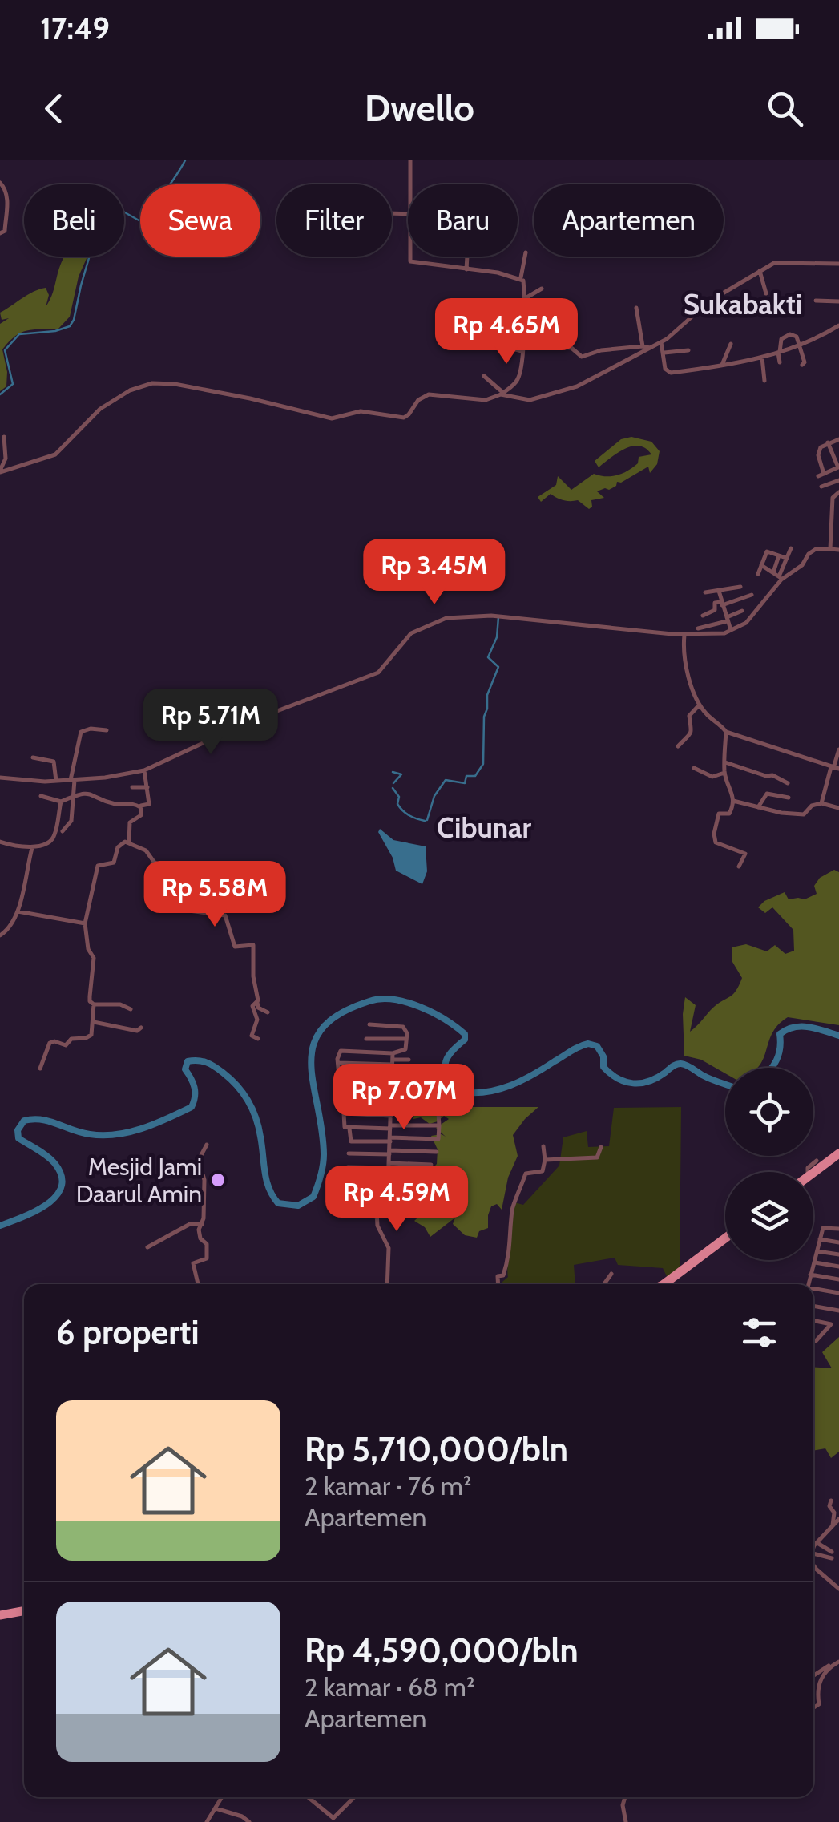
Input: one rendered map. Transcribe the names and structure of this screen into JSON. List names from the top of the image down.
{
  "districts": ["Sukabakti", "Cibunar"],
  "places": ["Mesjid Jami Daarul Amin"],
  "page": {
    "status": "17:49",
    "header": "Dwello",
    "chip": [
      "Beli",
      "Sewa",
      "Filter",
      "Baru",
      "Apartemen"
    ],
    "price": [
      "Rp 4.65M",
      "Rp 3.45M",
      "Rp 5.71M",
      "Rp 5.58M",
      "Rp 7.07M",
      "Rp 4.59M"
    ],
    "heading": "6 properti",
    "list": [
      {
        "name": "Rp 5,710,000/bln",
        "note": "2 kamar · 76 m² · Apartemen"
      },
      {
        "name": "Rp 4,590,000/bln",
        "note": "2 kamar · 68 m² · Apartemen"
      }
    ]
  }
}
